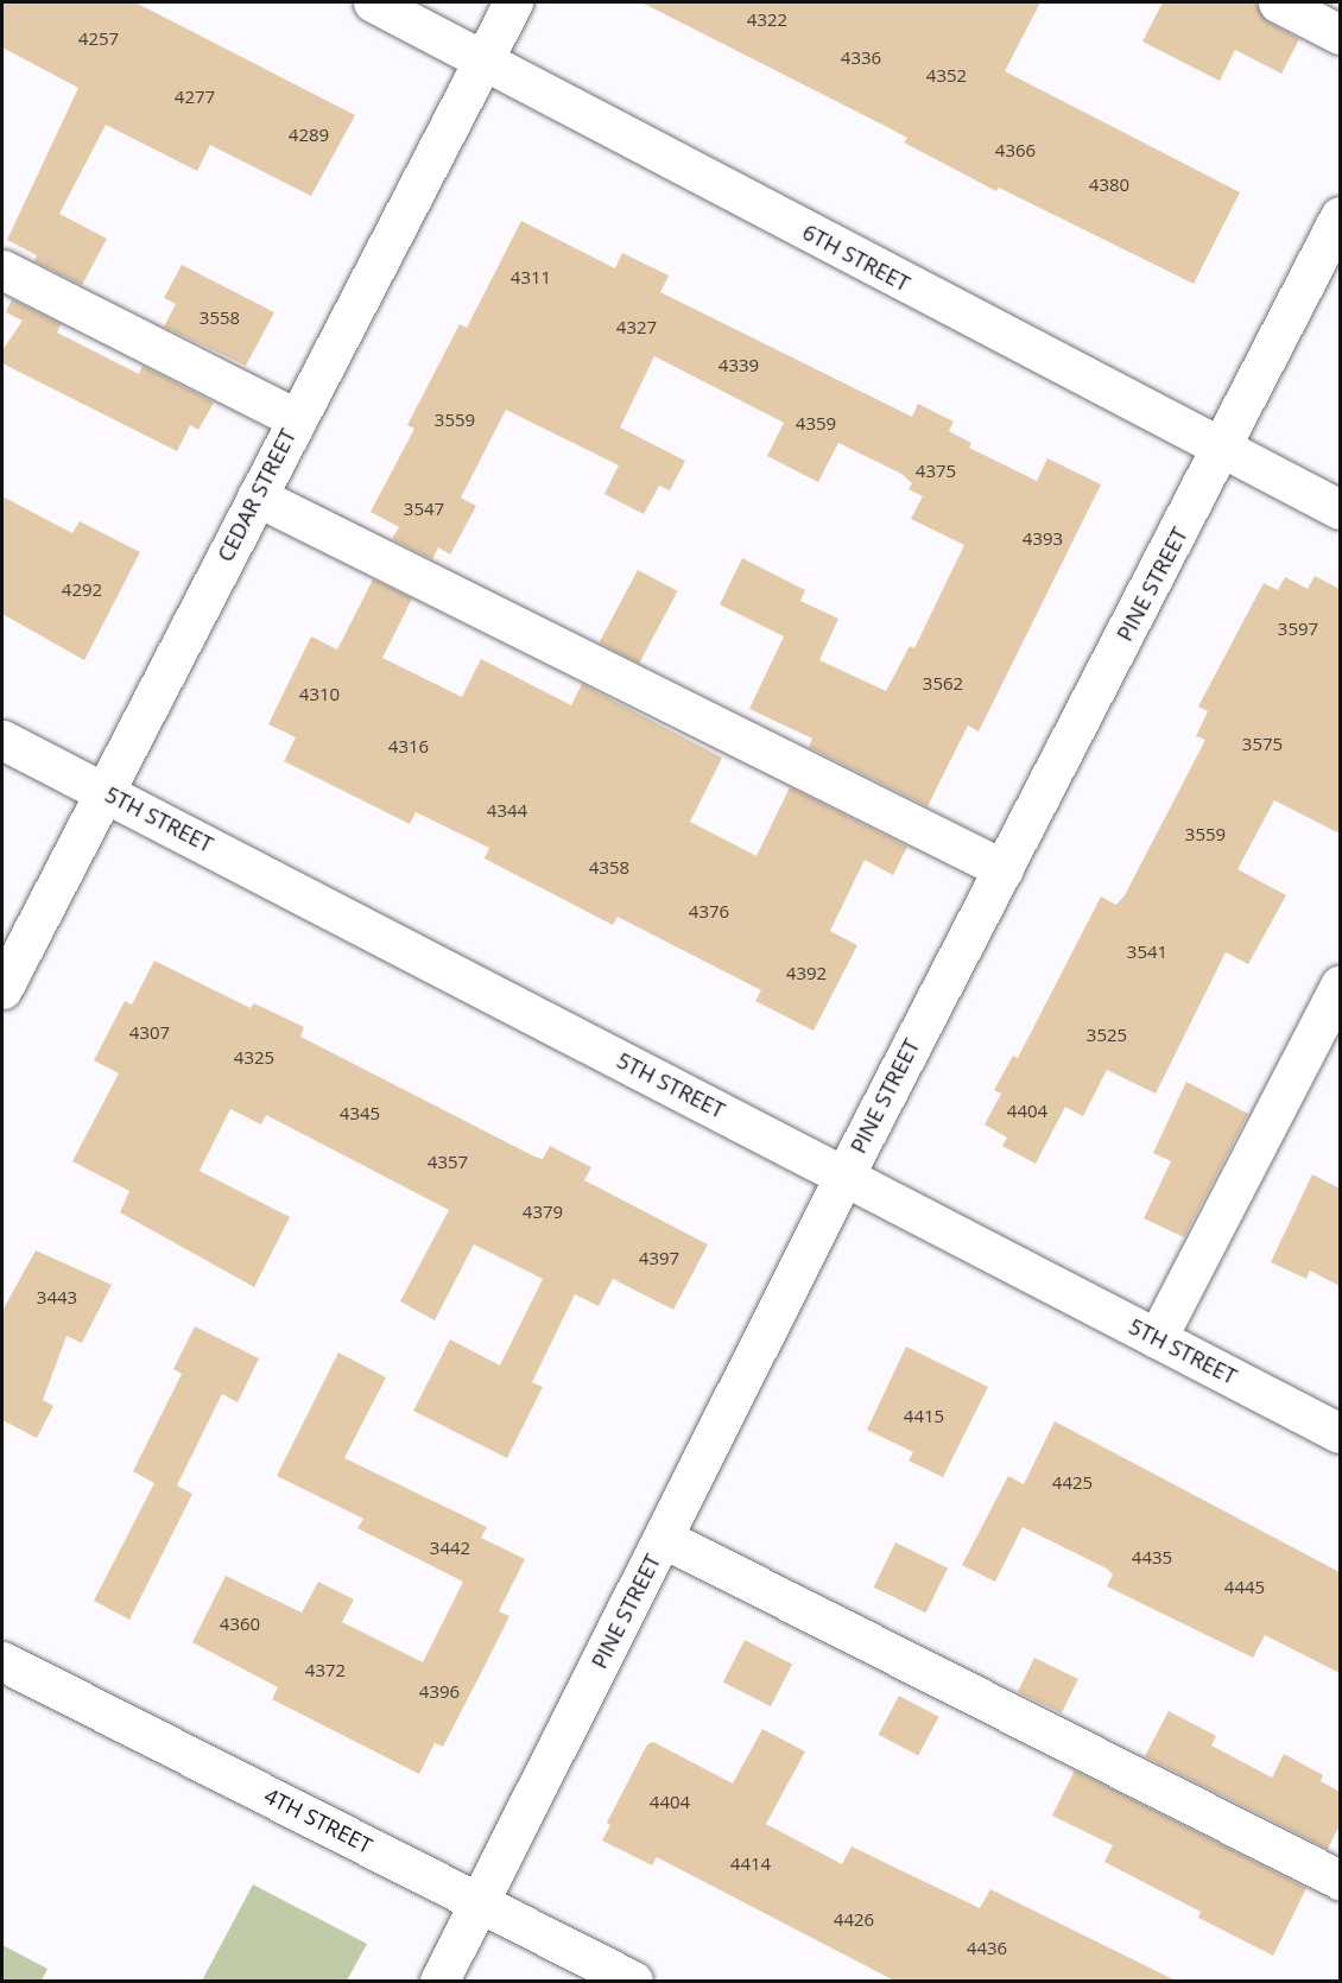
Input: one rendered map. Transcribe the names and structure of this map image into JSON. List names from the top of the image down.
{
  "streets": {
    "street": [
      "6TH STREET",
      "CEDAR STREET",
      "PINE STREET",
      "5TH STREET",
      "4TH STREET"
    ]
  },
  "crossings": [
    ["6TH STREET", "CEDAR STREET"],
    ["6TH STREET", "PINE STREET"],
    ["CEDAR STREET", "5TH STREET"],
    ["PINE STREET", "5TH STREET"],
    ["PINE STREET", "4TH STREET"]
  ],
  "house_numbers": [
    "4322",
    "4257",
    "4336",
    "4352",
    "4277",
    "4289",
    "4366",
    "4380",
    "4311",
    "3558",
    "4327",
    "4339",
    "3559",
    "4359",
    "4375",
    "3547",
    "4393",
    "4292",
    "3597",
    "3562",
    "4310",
    "3575",
    "4316",
    "4344",
    "3559",
    "4358",
    "4376",
    "3541",
    "4392",
    "4307",
    "3525",
    "4325",
    "4404",
    "4345",
    "4357",
    "4379",
    "4397",
    "3443",
    "4415",
    "4425",
    "3442",
    "4435",
    "4445",
    "4360",
    "4372",
    "4396",
    "4404",
    "4414",
    "4426",
    "4436"
  ]
}
